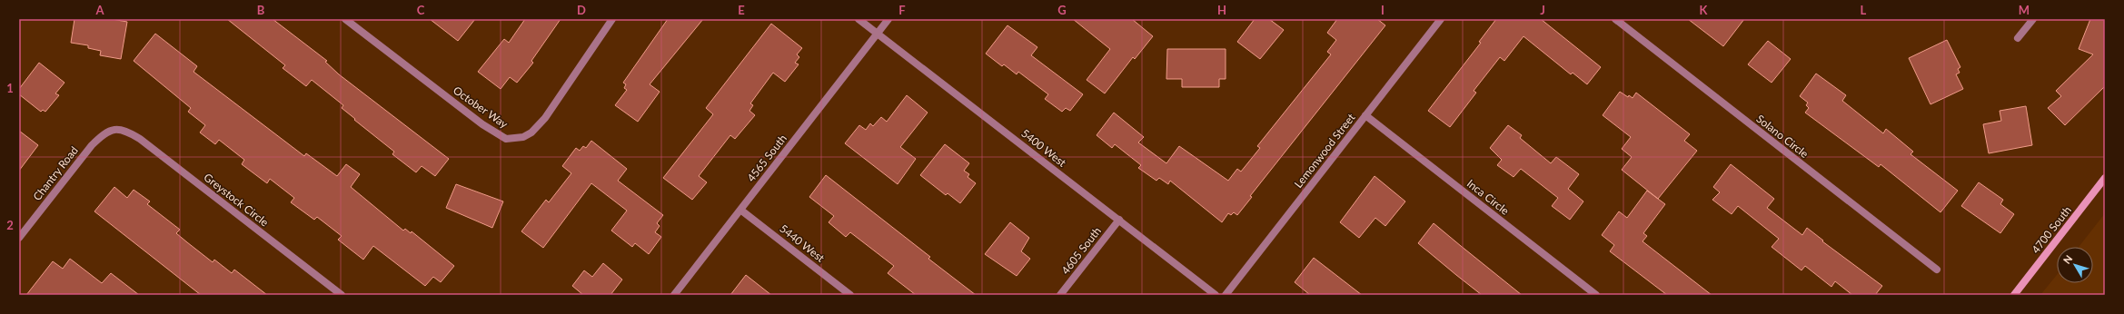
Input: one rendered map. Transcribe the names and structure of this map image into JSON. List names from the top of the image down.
{
  "streets": {
    "main road": ["4700 South"],
    "street": [
      "October Way",
      "Solano Circle",
      "5400 West",
      "Lemonwood Street",
      "4565 South",
      "Chantry Road",
      "Inca Circle",
      "Greystock Circle",
      "5440 West",
      "4605 South"
    ]
  },
  "crossings": [
    ["5400 West", "4565 South"],
    ["5400 West", "4605 South"],
    ["Lemonwood Street", "Inca Circle"],
    ["4565 South", "5440 West"],
    ["Chantry Road", "Greystock Circle"]
  ],
  "north": "top left",
  "grid": {
    "columns": [
      "A",
      "B",
      "C",
      "D",
      "E",
      "F",
      "G",
      "H",
      "I",
      "J",
      "K",
      "L",
      "M"
    ],
    "rows": ["1", "2"]
  }
}
